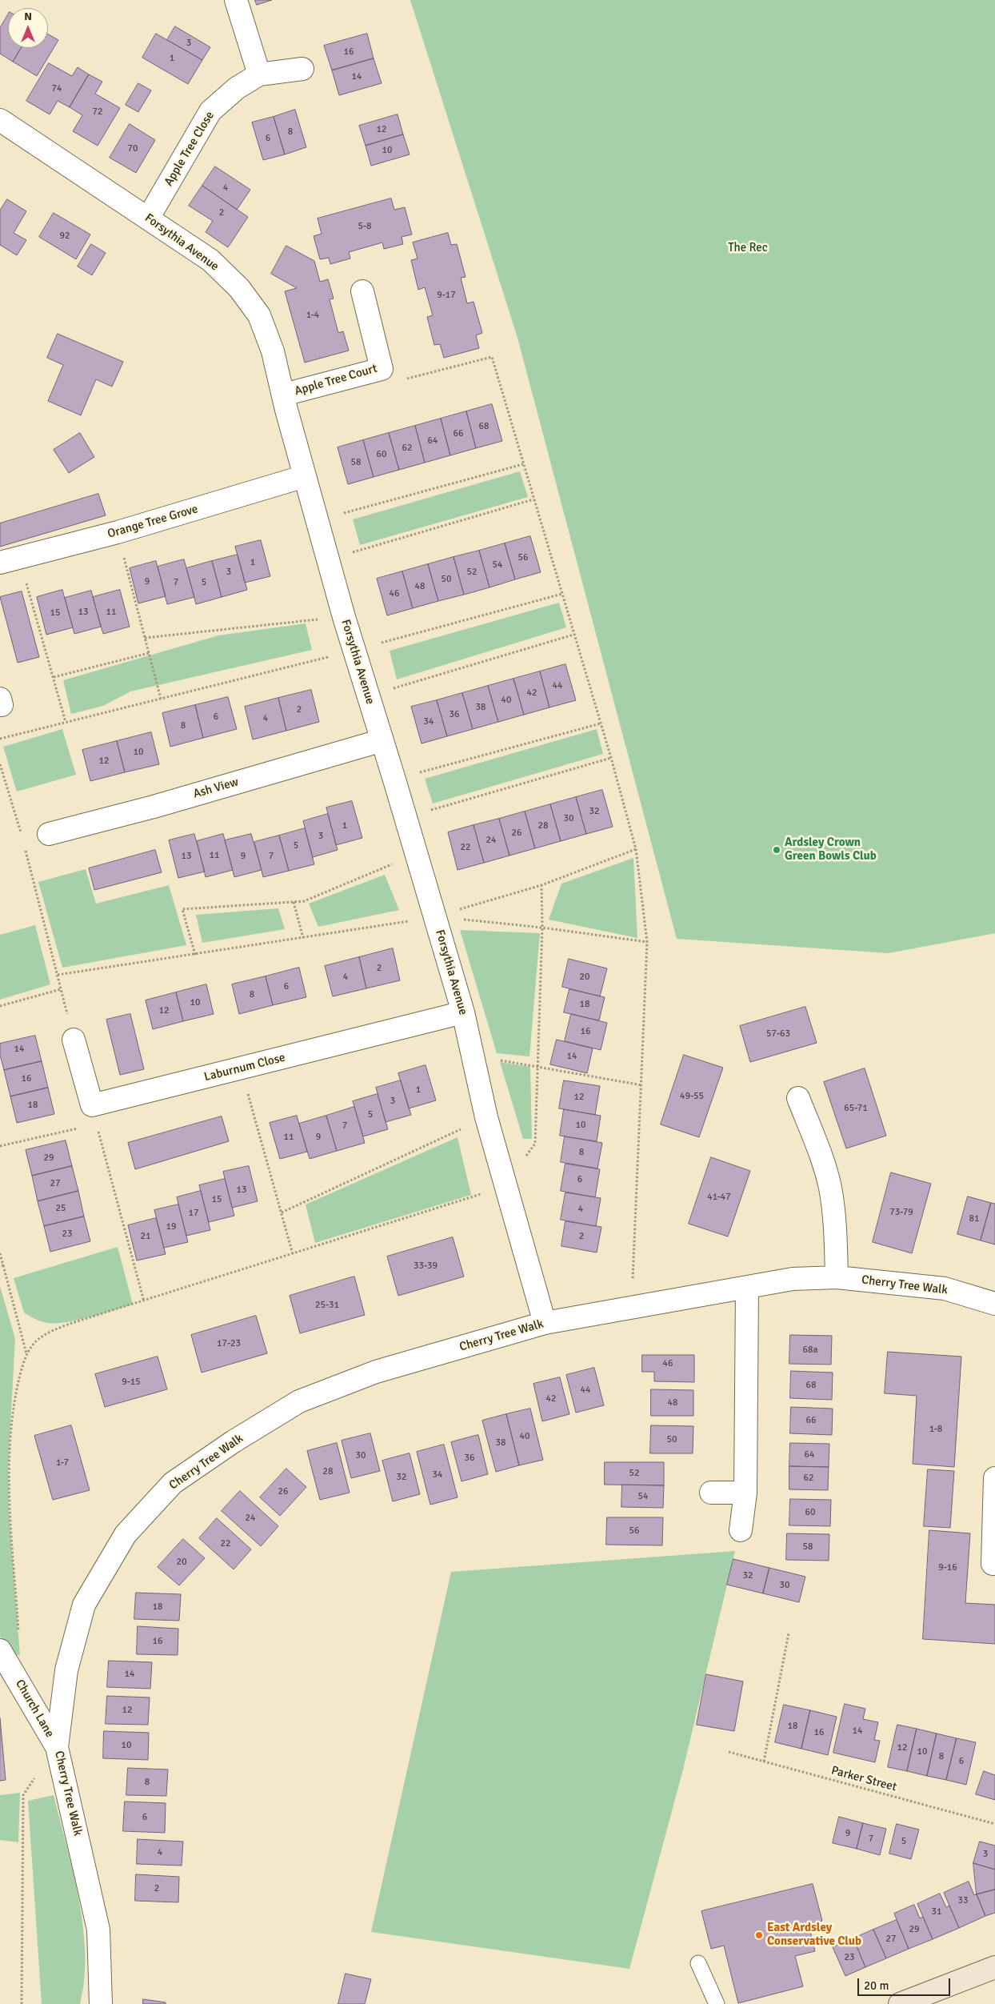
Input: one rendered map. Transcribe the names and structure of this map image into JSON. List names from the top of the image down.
{
  "streets": {
    "street": [
      "Apple Tree Close",
      "Forsythia Avenue",
      "Apple Tree Court",
      "Orange Tree Grove",
      "Ash View",
      "Laburnum Close",
      "Cherry Tree Walk",
      "Church Lane"
    ],
    "path": ["Parker Street"]
  },
  "crossings": [
    ["Apple Tree Close", "Forsythia Avenue"],
    ["Forsythia Avenue", "Apple Tree Court"],
    ["Forsythia Avenue", "Orange Tree Grove"],
    ["Forsythia Avenue", "Ash View"],
    ["Forsythia Avenue", "Laburnum Close"],
    ["Forsythia Avenue", "Cherry Tree Walk"],
    ["Cherry Tree Walk", "Church Lane"]
  ],
  "parks": ["The Rec"],
  "places": ["Ardsley Crown Green Bowls Club", "East Ardsley Conservative Club"],
  "house_numbers": [
    "3",
    "16",
    "1",
    "14",
    "74",
    "72",
    "12",
    "8",
    "6",
    "70",
    "10",
    "4",
    "2",
    "5-8",
    "92",
    "9-17",
    "1-4",
    "68",
    "66",
    "64",
    "62",
    "60",
    "58",
    "56",
    "1",
    "54",
    "3",
    "52",
    "50",
    "9",
    "7",
    "5",
    "48",
    "46",
    "13",
    "11",
    "15",
    "44",
    "42",
    "40",
    "38",
    "2",
    "36",
    "6",
    "4",
    "34",
    "8",
    "10",
    "12",
    "32",
    "30",
    "1",
    "28",
    "26",
    "3",
    "24",
    "5",
    "22",
    "11",
    "13",
    "9",
    "7",
    "2",
    "4",
    "20",
    "6",
    "8",
    "10",
    "18",
    "12",
    "16",
    "57-63",
    "14",
    "14",
    "16",
    "1",
    "49-55",
    "12",
    "3",
    "18",
    "65-71",
    "5",
    "10",
    "7",
    "11",
    "9",
    "8",
    "29",
    "6",
    "27",
    "13",
    "41-47",
    "15",
    "25",
    "4",
    "73-79",
    "17",
    "81",
    "19",
    "23",
    "21",
    "2",
    "33-39",
    "25-31",
    "17-23",
    "68a",
    "46",
    "9-15",
    "68",
    "44",
    "42",
    "48",
    "66",
    "1-8",
    "40",
    "50",
    "38",
    "64",
    "30",
    "36",
    "1-7",
    "28",
    "52",
    "34",
    "32",
    "62",
    "26",
    "54",
    "60",
    "24",
    "56",
    "22",
    "58",
    "20",
    "9-16",
    "32",
    "30",
    "18",
    "16",
    "14",
    "12",
    "18",
    "14",
    "16",
    "10",
    "12",
    "10",
    "8",
    "6",
    "8",
    "6",
    "9",
    "7",
    "5",
    "4",
    "3",
    "2",
    "33",
    "31",
    "29",
    "27",
    "23"
  ],
  "scale_bar": "20 m",
  "north": "top"
}
